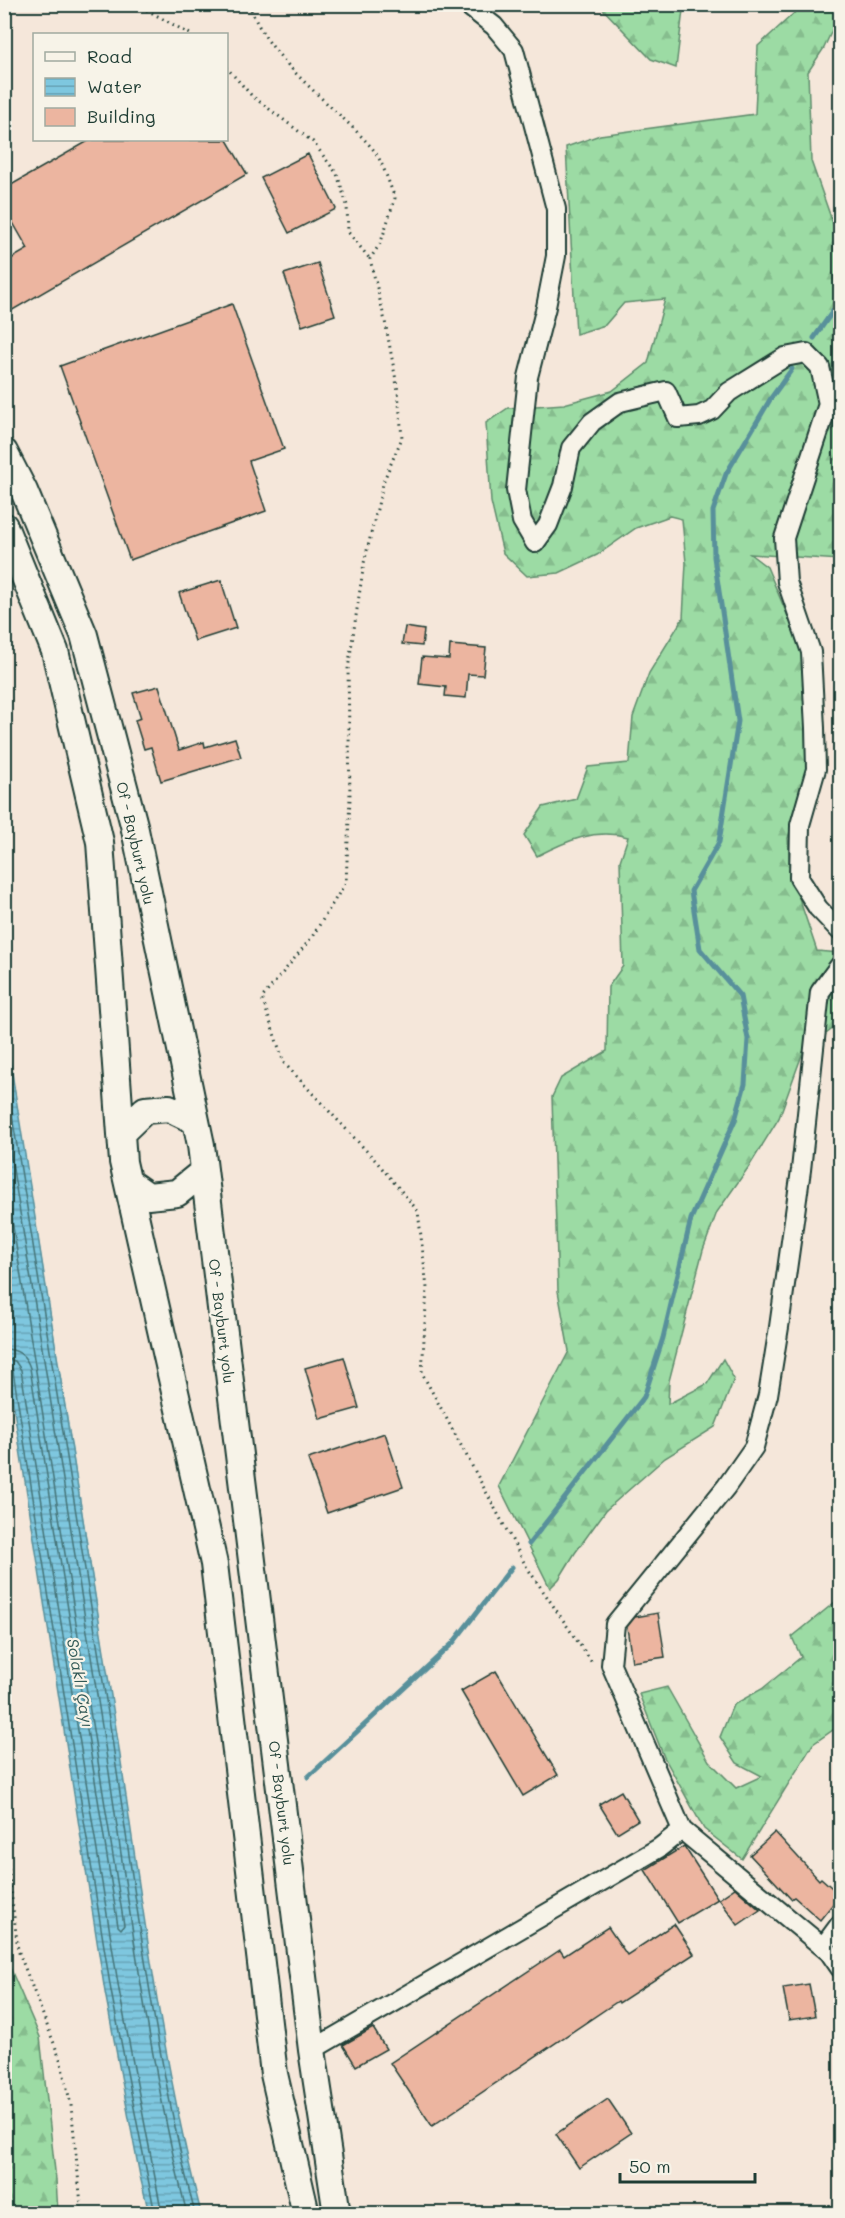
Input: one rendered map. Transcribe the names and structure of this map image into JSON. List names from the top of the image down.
{
  "streets": {
    "highway": ["Of - Bayburt yolu"]
  },
  "water": ["Solaklı Çayı"],
  "legend": ["Road", "Water", "Building"],
  "scale_bar": "50 m"
}
